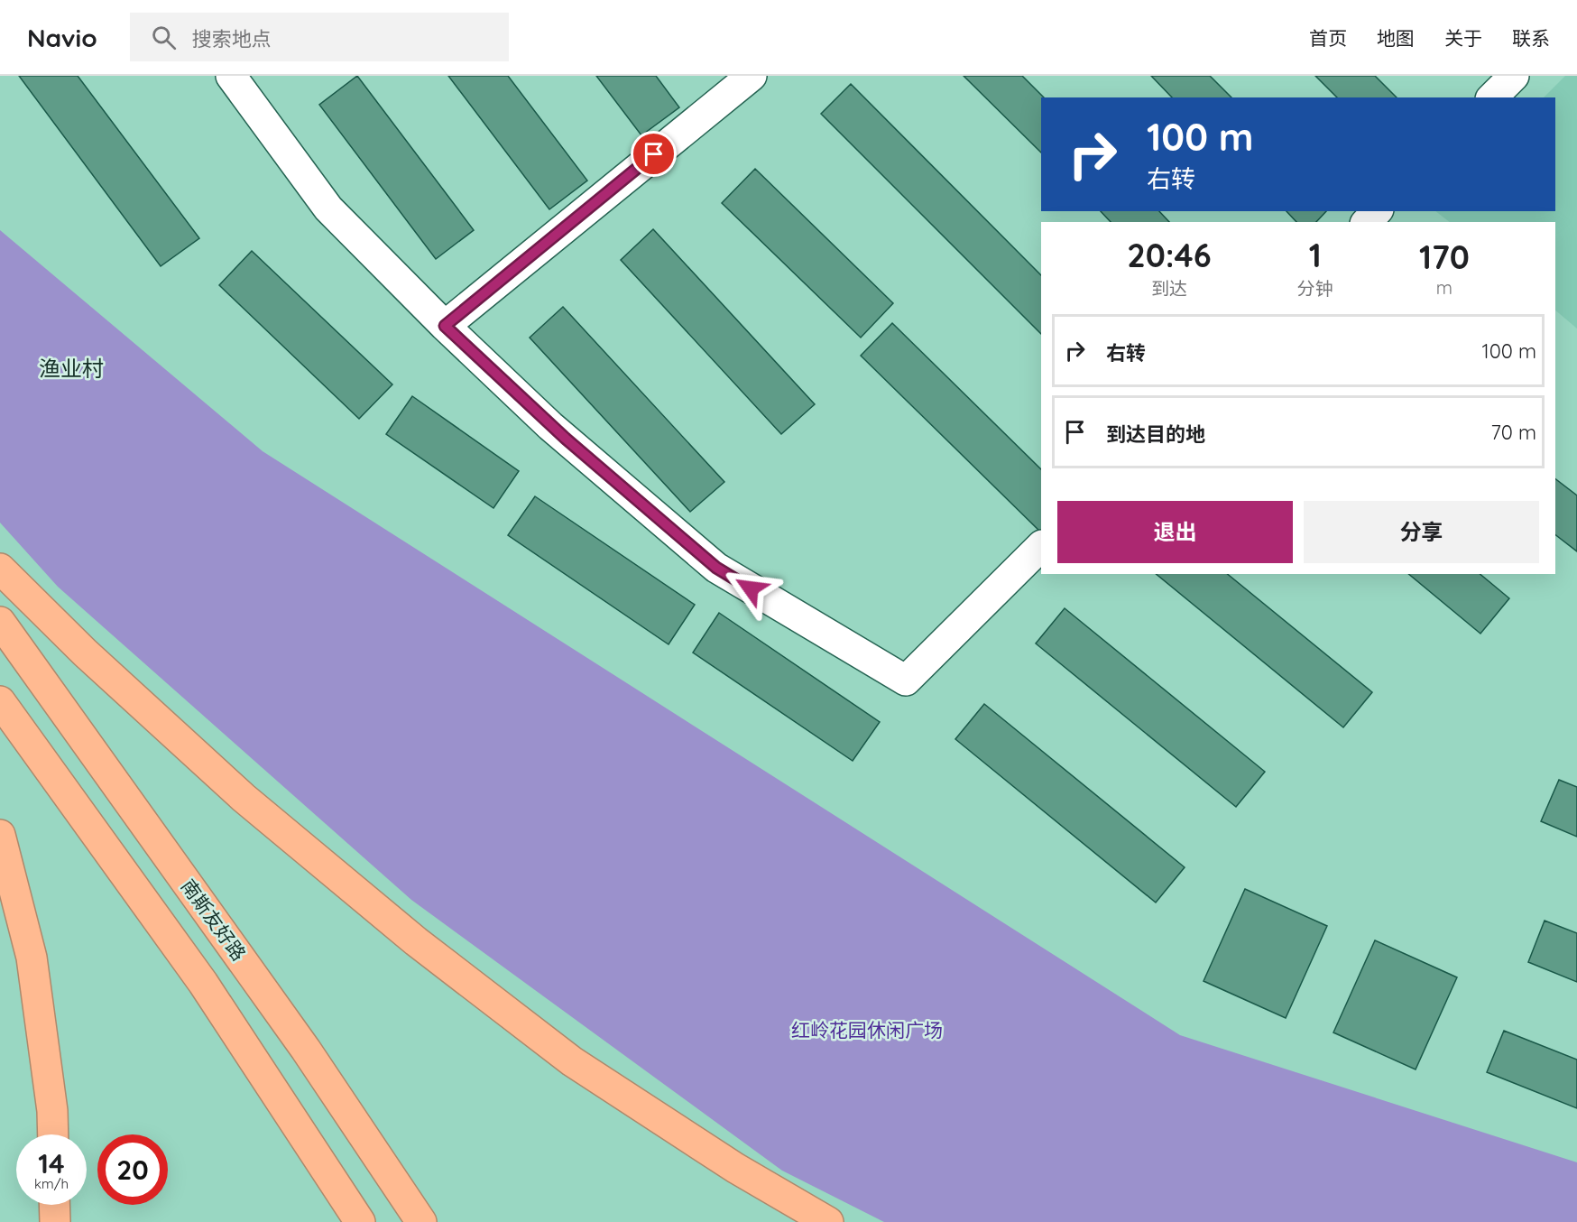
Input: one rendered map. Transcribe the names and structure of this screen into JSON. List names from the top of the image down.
{
  "streets": {
    "highway": ["南斯友好路"]
  },
  "districts": ["渔业村"],
  "parks": ["红岭花园休闲广场"],
  "page": {
    "header": "Navio",
    "search": "搜索地点",
    "nav": [
      "首页",
      "地图",
      "关于",
      "联系"
    ],
    "turn": ["100 m", "右转"],
    "eta": [
      "20:46",
      "到达",
      "1",
      "分钟",
      "170",
      "m"
    ],
    "list": [
      {
        "name": "右转",
        "value": "100 m"
      },
      {
        "name": "到达目的地",
        "value": "70 m"
      }
    ],
    "buttons": ["退出", "分享"],
    "speed": "14 km/h",
    "limit": "20"
  }
}
